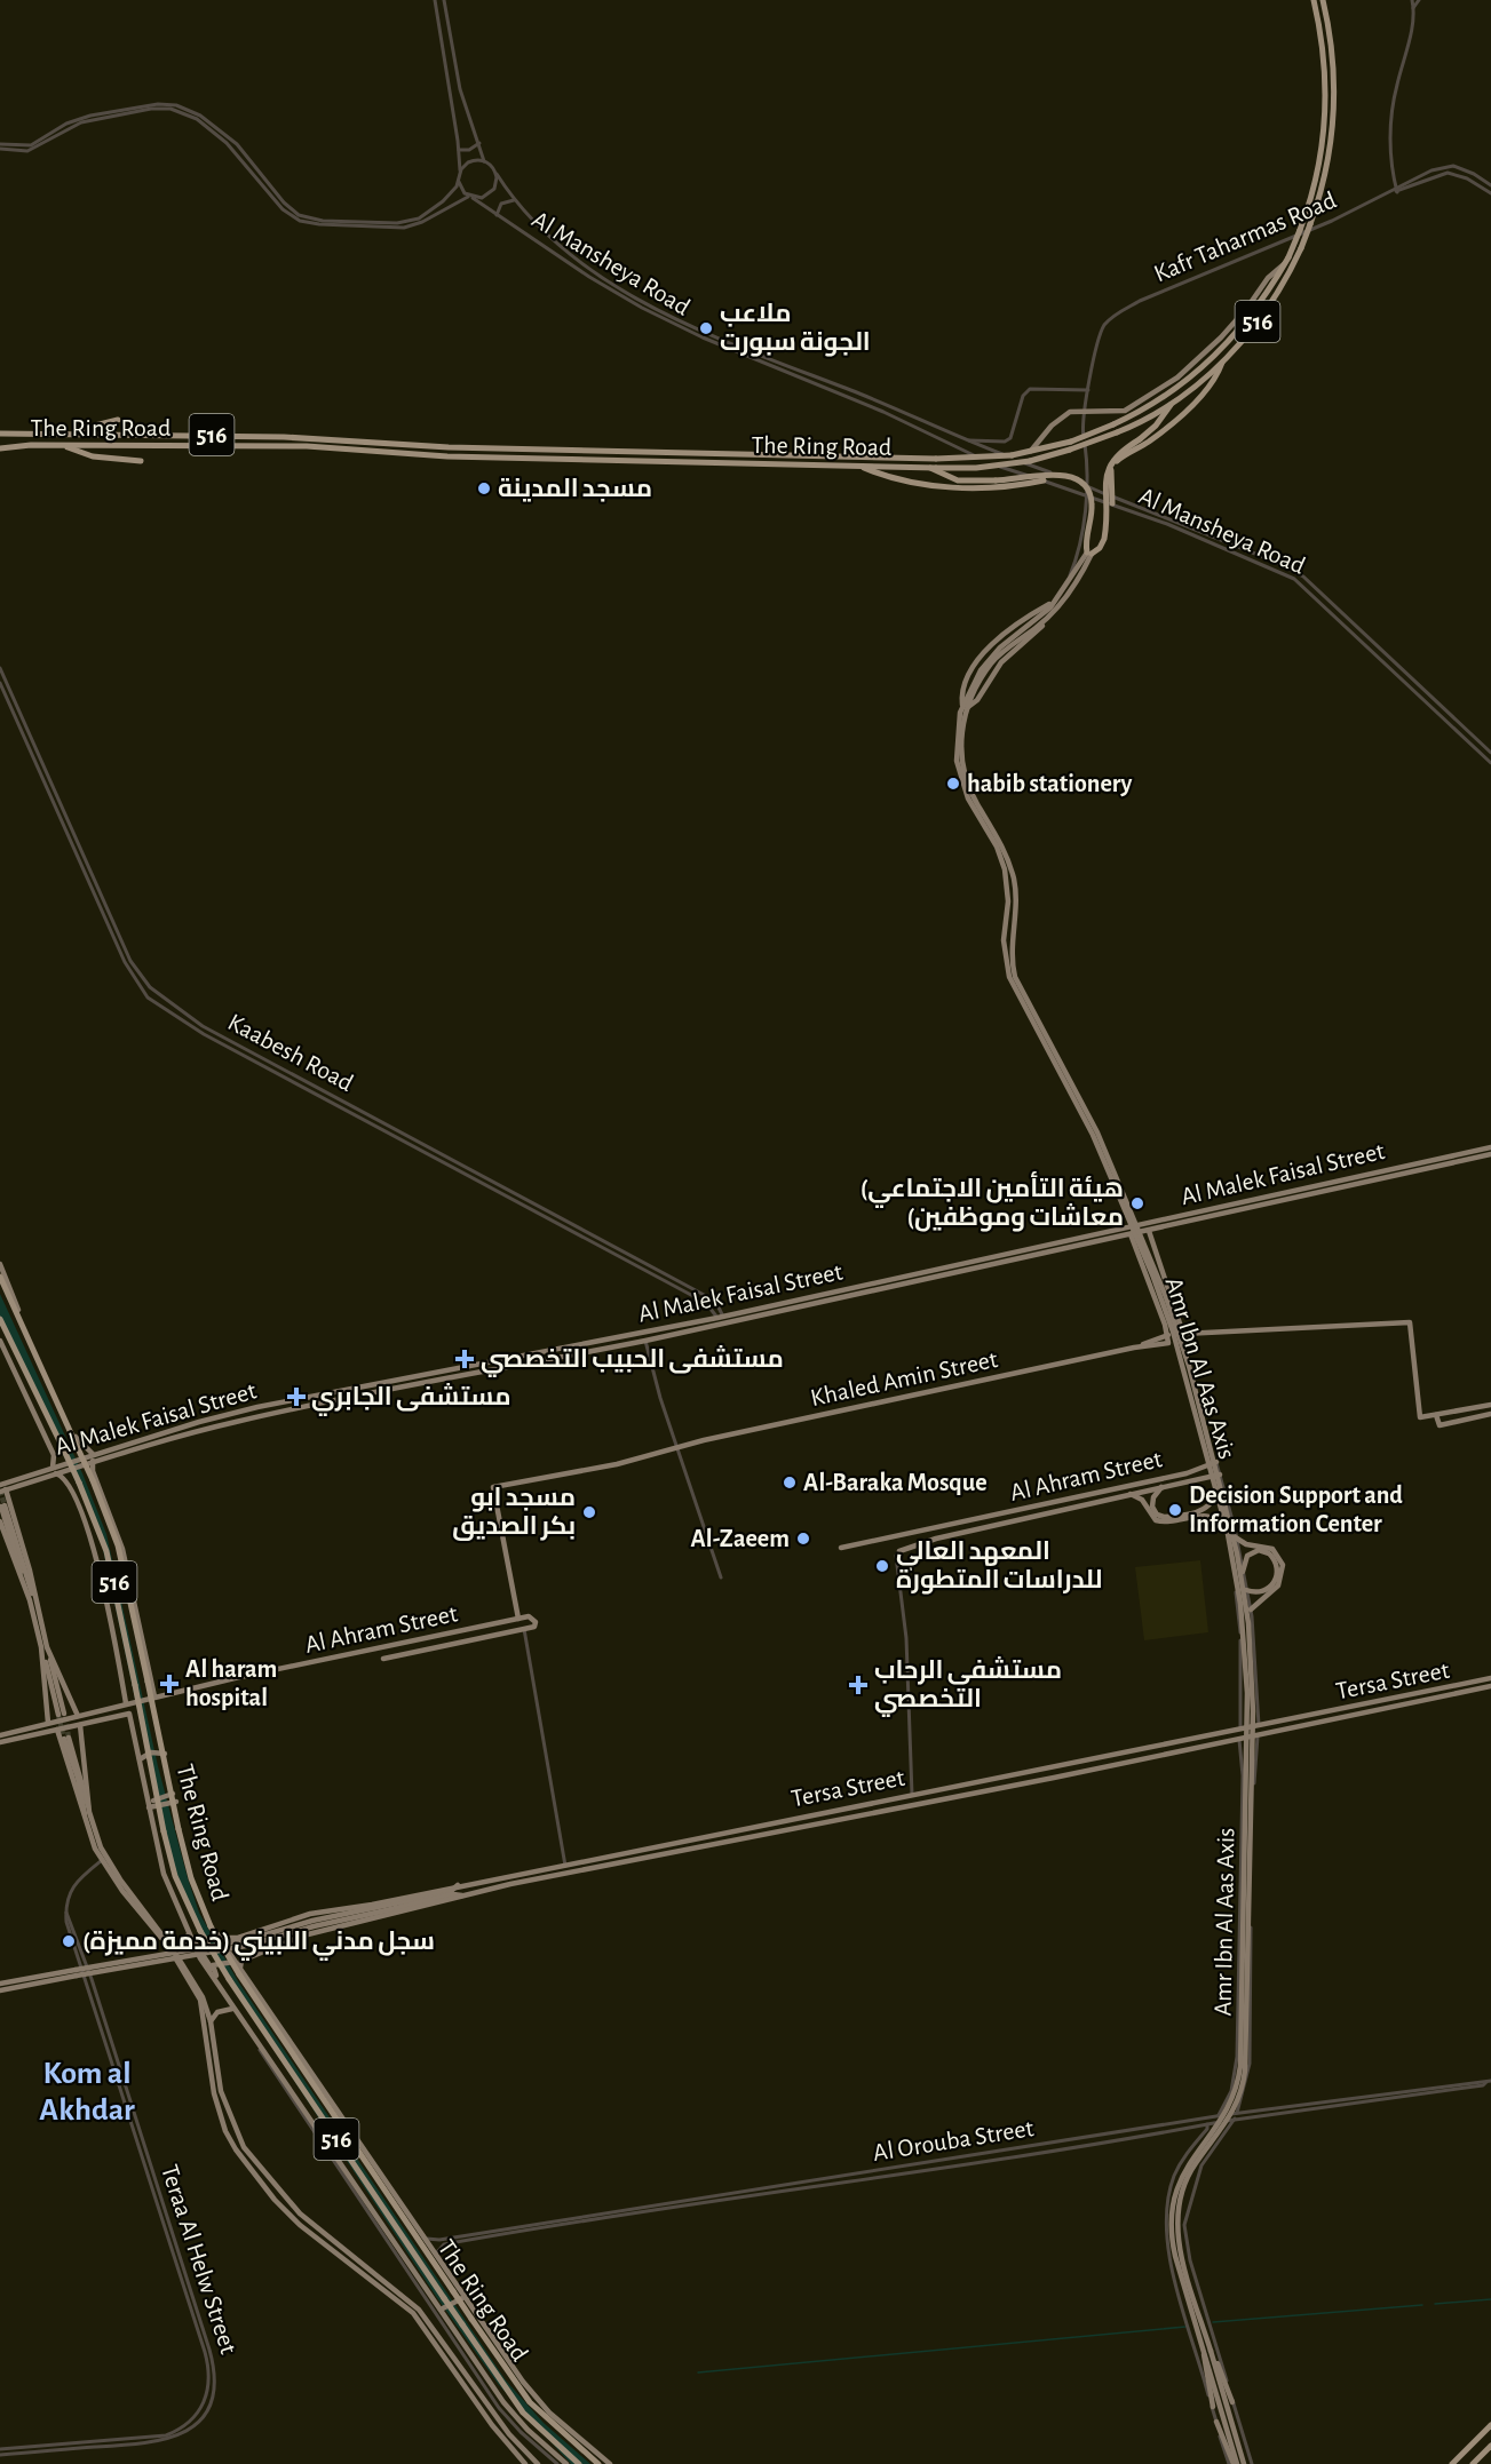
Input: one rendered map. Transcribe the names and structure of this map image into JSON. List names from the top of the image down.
{
  "streets": {
    "highway": ["516", "The Ring Road"],
    "main road": [
      "Al Malek Faisal Street",
      "Amr Ibn Al Aas Axis",
      "Khaled Amin Street",
      "Al Ahram Street",
      "Tersa Street"
    ],
    "street": [
      "Kafr Taharmas Road",
      "Al Mansheya Road",
      "Kaabesh Road",
      "Al Orouba Street",
      "Teraa Al Helw Street"
    ]
  },
  "crossings": [
    ["Kaabesh Road", "Al Malek Faisal Street"],
    ["Khaled Amin Street", "Al Ahram Street"]
  ],
  "districts": ["Kom al Akhdar"],
  "places": {
    "other": [
      "ملاعب الجونة سبورت",
      "مسجد المدينة",
      "habib stationery",
      "(هيئة التأمين الاجتماعي (معاشات وموظفين",
      "Al-Baraka Mosque",
      "Decision Support and Information Center",
      "مسجد ابو بكر الصديق",
      "Al-Zaeem",
      "المعهد العالي للدراسات المتطورة",
      "سجل مدني اللبيني (خدمة مميزة)"
    ],
    "health": [
      "مستشفى الحبيب التخصصي",
      "مستشفى الجابري",
      "Al haram hospital",
      "مستشفى الرحاب التخصصي"
    ]
  }
}
